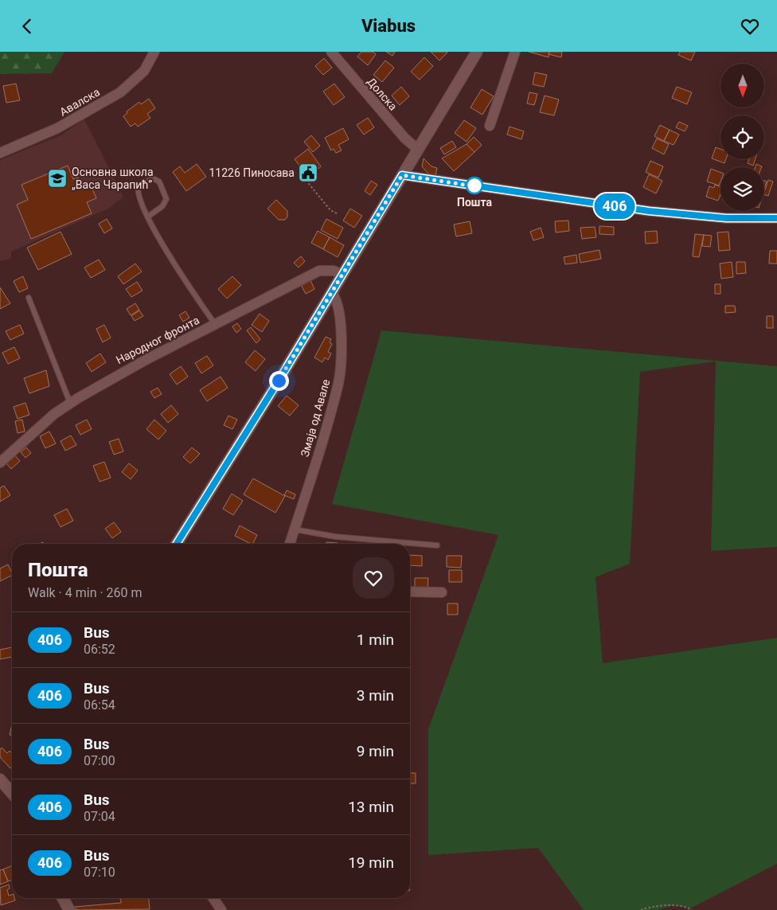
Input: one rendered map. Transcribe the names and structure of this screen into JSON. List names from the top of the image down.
{
  "streets": {
    "street": [
      "Долска",
      "Авалска",
      "Народног фронта",
      "Змаја од Авале"
    ]
  },
  "places": {
    "public building": ["11226 Пиносава"],
    "school or university": ["Основна школа „Васа Чарапић”"],
    "other": ["Пошта"]
  },
  "lines": ["bus line 406"],
  "north": "bottom",
  "page": {
    "header": "Viabus",
    "on_map": "406",
    "heading": ["Пошта", "Walk · 4 min · 260 m"],
    "list": [
      {
        "mark": "406",
        "name": "Bus",
        "note": "06:52",
        "value": "1 min"
      },
      {
        "mark": "406",
        "name": "Bus",
        "note": "06:54",
        "value": "3 min"
      },
      {
        "mark": "406",
        "name": "Bus",
        "note": "07:00",
        "value": "9 min"
      },
      {
        "mark": "406",
        "name": "Bus",
        "note": "07:04",
        "value": "13 min"
      },
      {
        "mark": "406",
        "name": "Bus",
        "note": "07:10",
        "value": "19 min"
      }
    ]
  }
}
